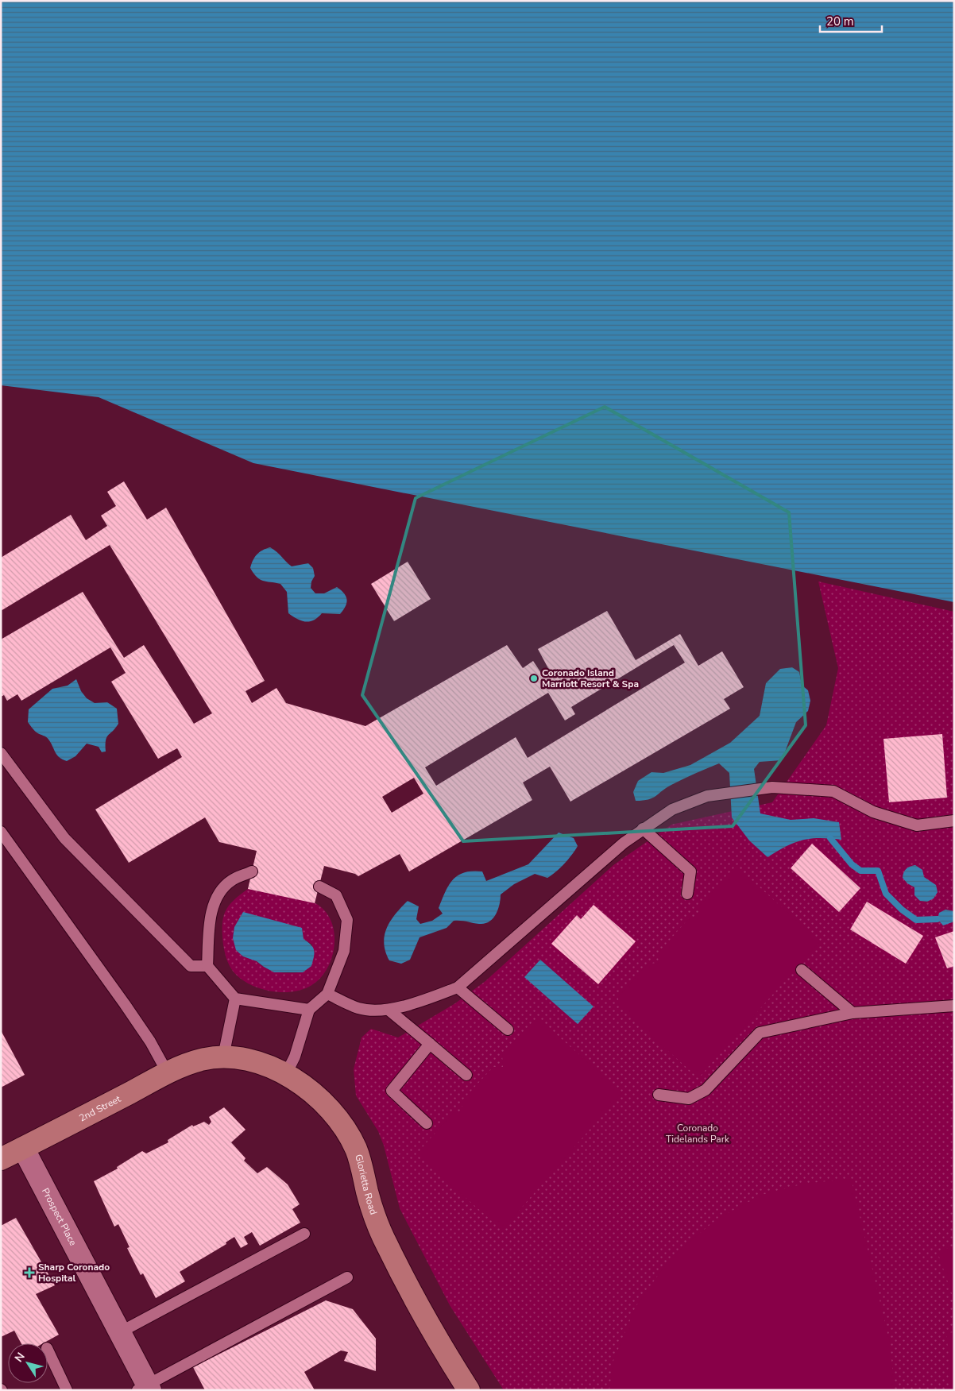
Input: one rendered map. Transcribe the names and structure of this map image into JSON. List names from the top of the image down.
{
  "streets": {
    "main road": ["2nd Street", "Glorietta Road"],
    "street": ["Prospect Place"]
  },
  "crossings": [
    ["2nd Street", "Glorietta Road"],
    ["2nd Street", "Prospect Place"]
  ],
  "parks": ["Coronado Tidelands Park"],
  "places": {
    "other": ["Coronado Island Marriott Resort & Spa"],
    "health": ["Sharp Coronado Hospital"]
  },
  "scale_bar": "20 m",
  "north": "top left"
}
